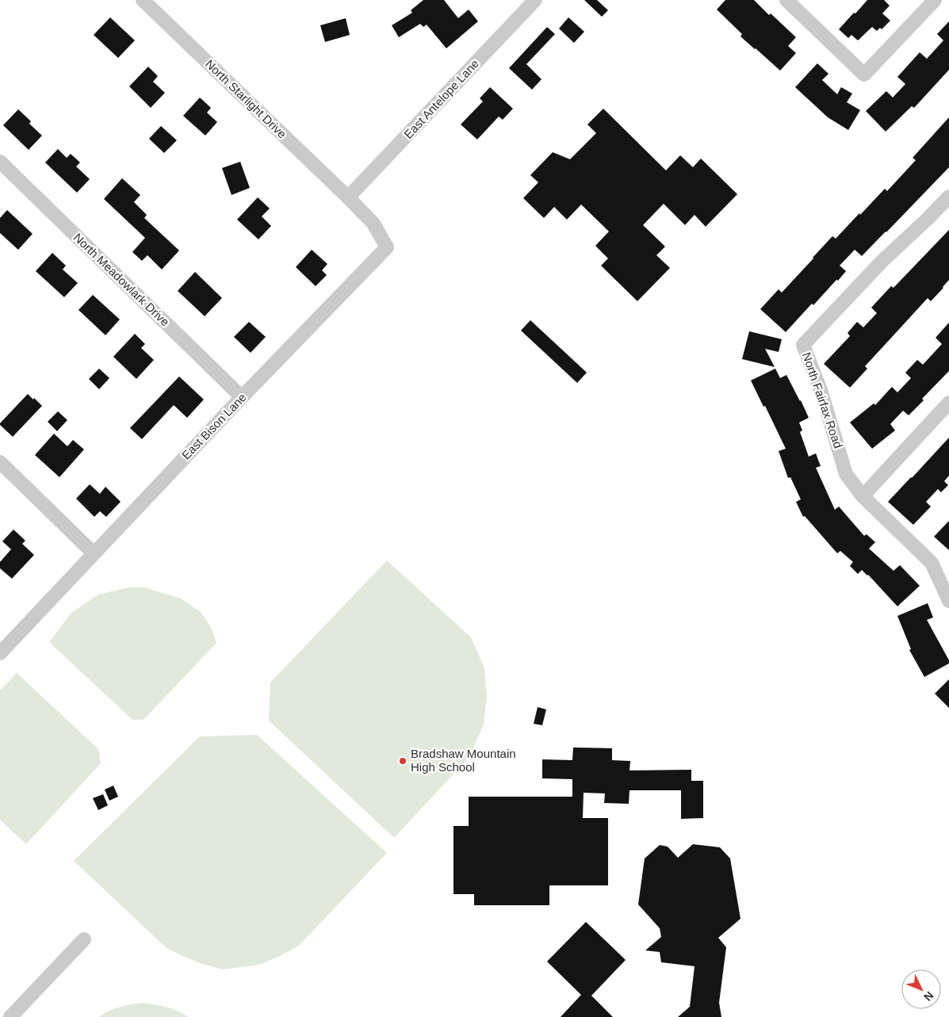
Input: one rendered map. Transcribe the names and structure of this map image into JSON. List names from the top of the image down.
{
  "streets": {
    "street": [
      "North Starlight Drive",
      "East Antelope Lane",
      "North Meadowlark Drive",
      "North Fairfax Road",
      "East Bison Lane"
    ]
  },
  "crossings": [
    ["North Starlight Drive", "East Antelope Lane"],
    ["North Starlight Drive", "East Bison Lane"],
    ["East Antelope Lane", "East Bison Lane"],
    ["North Meadowlark Drive", "East Bison Lane"]
  ],
  "places": ["Bradshaw Mountain High School"],
  "north": "bottom right"
}
